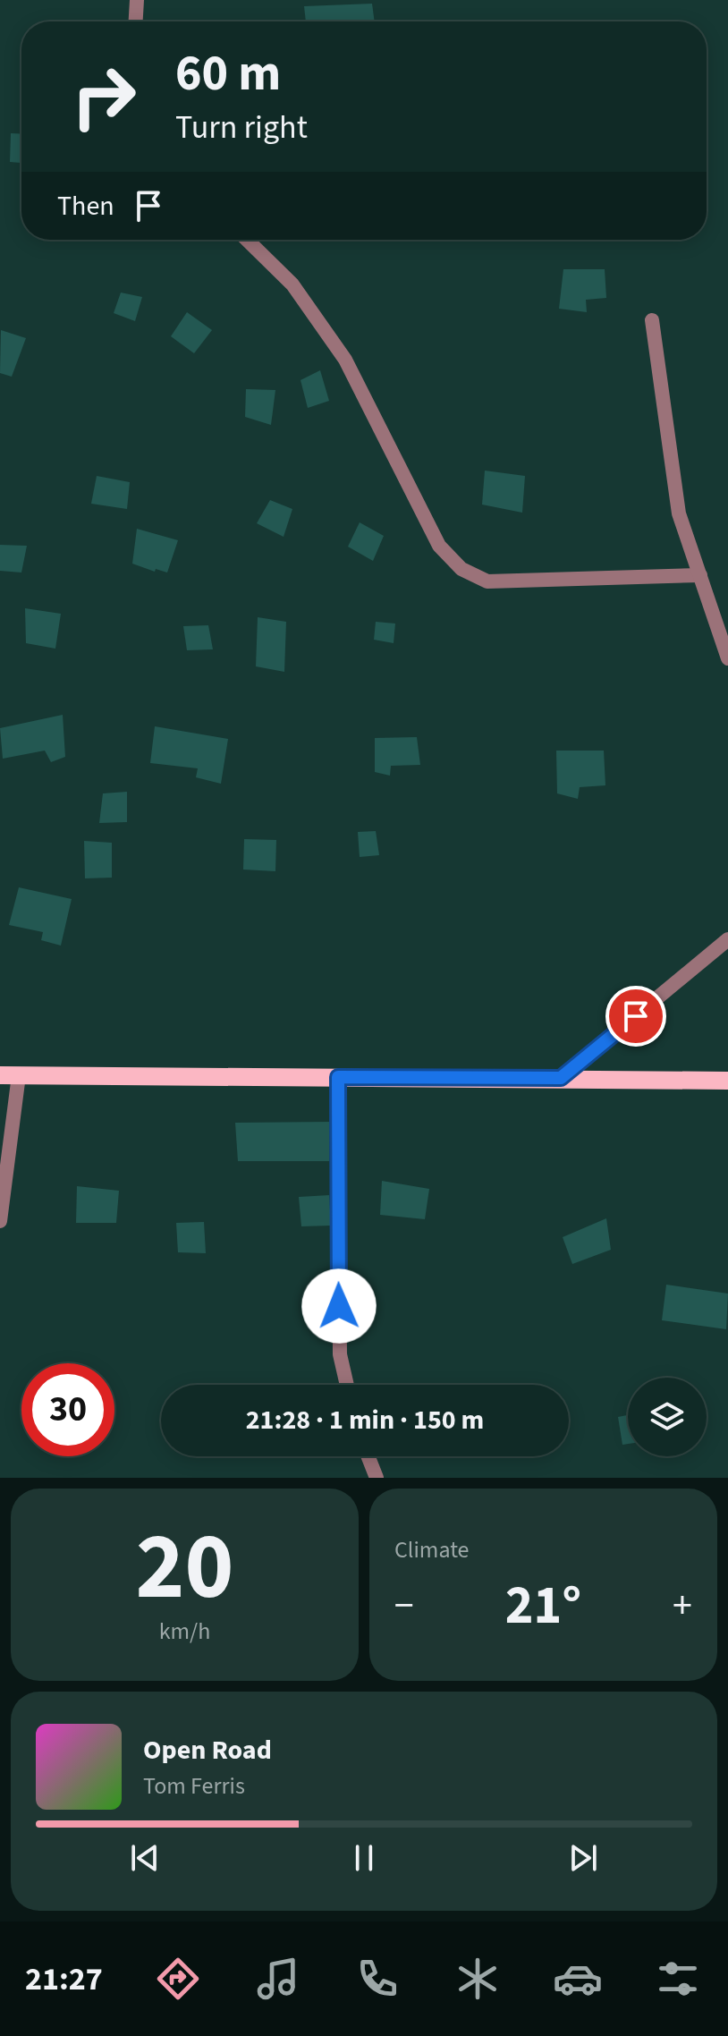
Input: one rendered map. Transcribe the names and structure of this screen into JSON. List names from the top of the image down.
{
  "page": {
    "turn": ["60 m", "Turn right"],
    "then": "Then",
    "limit": "30",
    "trip": "21:28 · 1 min · 150 m",
    "tile": [
      ["20", "km/h"],
      "Climate"
    ],
    "heat": ["−", "21°", "+"],
    "song": ["Open Road", "Tom Ferris"],
    "tabs": "21:27"
  }
}
